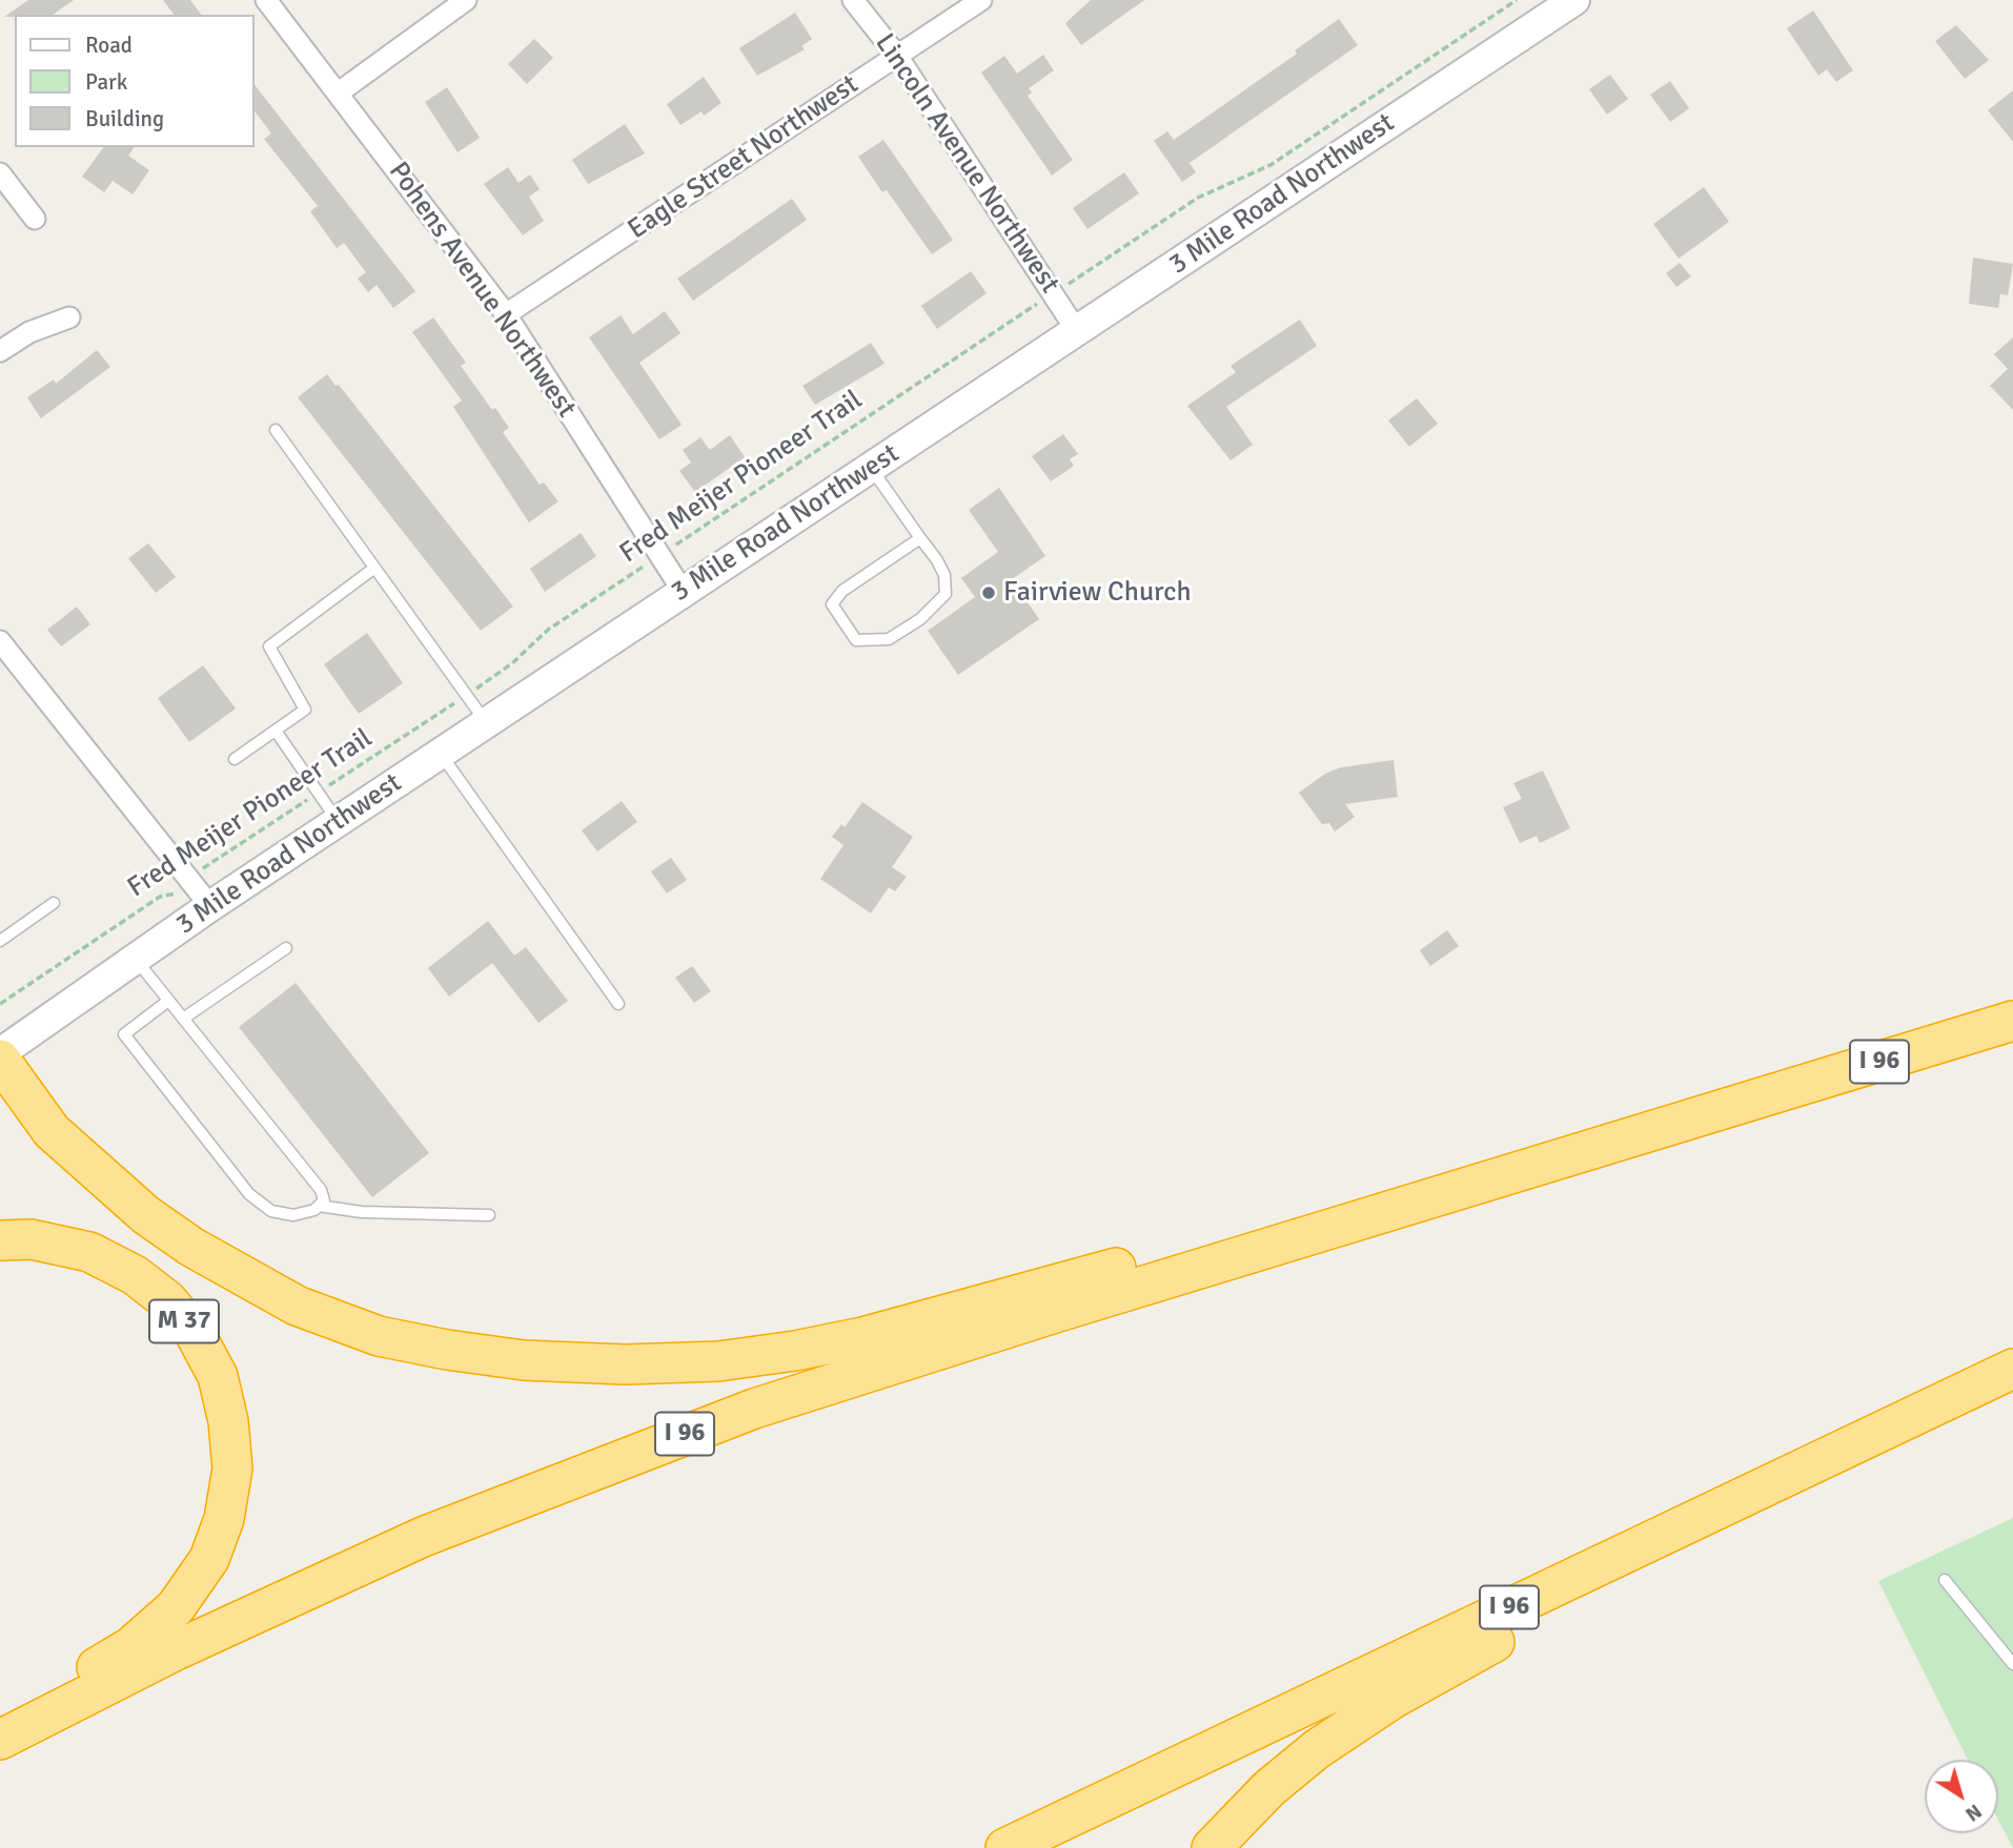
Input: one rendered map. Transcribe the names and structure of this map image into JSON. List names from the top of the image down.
{
  "streets": {
    "highway": ["I 96", "M 37"],
    "main road": ["3 Mile Road Northwest"],
    "street": ["Eagle Street Northwest", "Lincoln Avenue Northwest", "Pohens Avenue Northwest"],
    "path": ["Fred Meijer Pioneer Trail"]
  },
  "crossings": [
    ["Eagle Street Northwest", "Lincoln Avenue Northwest"],
    ["Eagle Street Northwest", "Pohens Avenue Northwest"],
    ["Lincoln Avenue Northwest", "3 Mile Road Northwest"],
    ["Lincoln Avenue Northwest", "Fred Meijer Pioneer Trail"],
    ["3 Mile Road Northwest", "Pohens Avenue Northwest"],
    ["Pohens Avenue Northwest", "Fred Meijer Pioneer Trail"],
    ["I 96", "M 37"]
  ],
  "places": ["Fairview Church"],
  "legend": ["Road", "Park", "Building"],
  "north": "bottom right"
}
